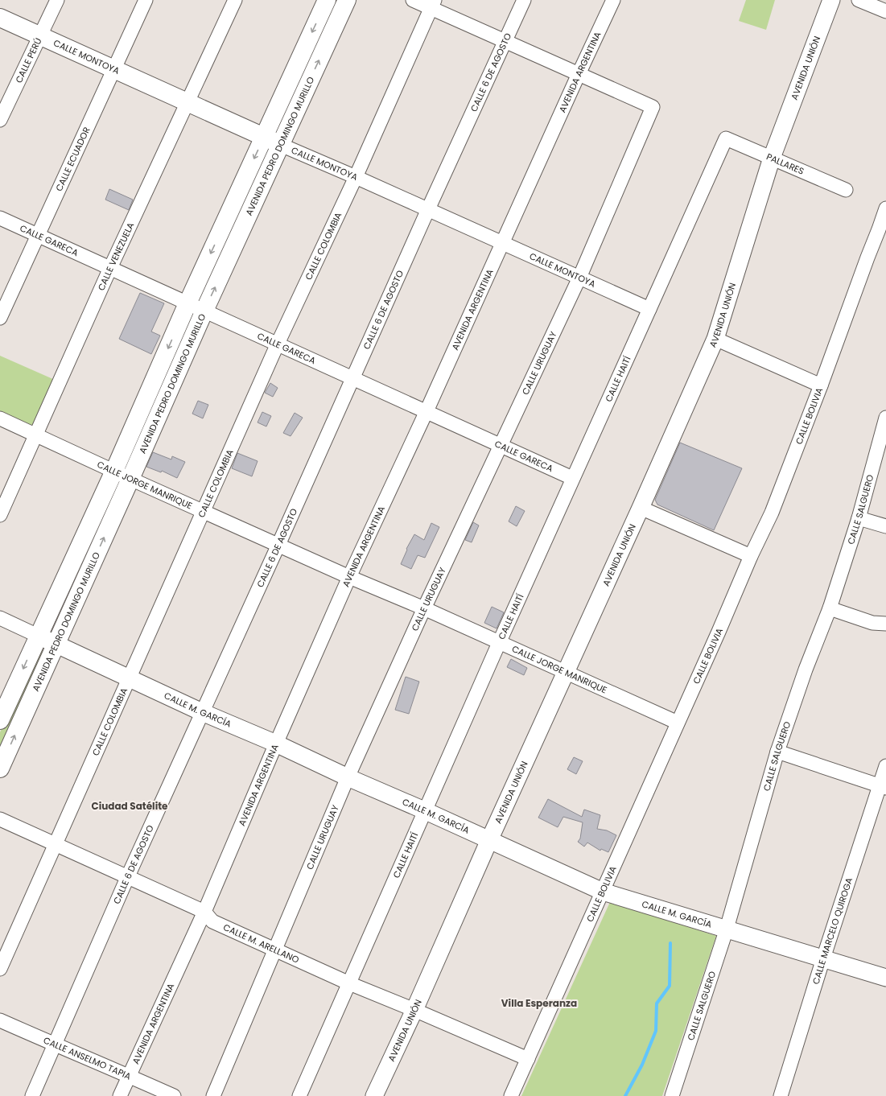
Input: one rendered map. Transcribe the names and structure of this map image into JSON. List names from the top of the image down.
{
  "streets": {
    "main road": ["CALLE MONTOYA", "AVENIDA PEDRO DOMINGO MURILLO"],
    "street": [
      "CALLE PERÚ",
      "AVENIDA UNIÓN",
      "CALLE 6 DE AGOSTO",
      "AVENIDA ARGENTINA",
      "CALLE ECUADOR",
      "PALLARES",
      "CALLE GARECA",
      "CALLE COLOMBIA",
      "CALLE VENEZUELA",
      "CALLE URUGUAY",
      "CALLE HAITÍ",
      "CALLE BOLIVIA",
      "CALLE JORGE MANRIQUE",
      "CALLE SALGUERO",
      "CALLE M. GARCÍA",
      "CALLE MARCELO QUIROGA",
      "CALLE M. ARELLANO",
      "CALLE ANSELMO TAPIA"
    ]
  },
  "crossings": [
    ["CALLE MONTOYA", "CALLE PERÚ"],
    ["CALLE MONTOYA", "CALLE 6 DE AGOSTO"],
    ["CALLE MONTOYA", "AVENIDA ARGENTINA"],
    ["CALLE MONTOYA", "AVENIDA PEDRO DOMINGO MURILLO"],
    ["CALLE MONTOYA", "CALLE ECUADOR"],
    ["CALLE MONTOYA", "CALLE COLOMBIA"],
    ["CALLE MONTOYA", "CALLE VENEZUELA"],
    ["CALLE MONTOYA", "CALLE URUGUAY"],
    ["CALLE MONTOYA", "CALLE HAITÍ"],
    ["AVENIDA UNIÓN", "PALLARES"],
    ["AVENIDA UNIÓN", "CALLE JORGE MANRIQUE"],
    ["AVENIDA UNIÓN", "CALLE M. GARCÍA"],
    ["AVENIDA UNIÓN", "CALLE M. ARELLANO"],
    ["CALLE 6 DE AGOSTO", "CALLE GARECA"],
    ["CALLE 6 DE AGOSTO", "CALLE JORGE MANRIQUE"],
    ["CALLE 6 DE AGOSTO", "CALLE M. GARCÍA"],
    ["CALLE 6 DE AGOSTO", "CALLE M. ARELLANO"],
    ["CALLE 6 DE AGOSTO", "CALLE ANSELMO TAPIA"],
    ["AVENIDA ARGENTINA", "CALLE GARECA"],
    ["AVENIDA ARGENTINA", "CALLE URUGUAY"],
    ["AVENIDA ARGENTINA", "CALLE JORGE MANRIQUE"],
    ["AVENIDA ARGENTINA", "CALLE M. GARCÍA"],
    ["AVENIDA ARGENTINA", "CALLE M. ARELLANO"],
    ["AVENIDA ARGENTINA", "CALLE ANSELMO TAPIA"],
    ["AVENIDA PEDRO DOMINGO MURILLO", "CALLE GARECA"],
    ["AVENIDA PEDRO DOMINGO MURILLO", "CALLE JORGE MANRIQUE"],
    ["AVENIDA PEDRO DOMINGO MURILLO", "CALLE M. GARCÍA"],
    ["CALLE ECUADOR", "CALLE GARECA"],
    ["PALLARES", "CALLE HAITÍ"],
    ["CALLE GARECA", "CALLE COLOMBIA"],
    ["CALLE GARECA", "CALLE VENEZUELA"],
    ["CALLE GARECA", "CALLE URUGUAY"],
    ["CALLE GARECA", "CALLE HAITÍ"],
    ["CALLE COLOMBIA", "CALLE JORGE MANRIQUE"],
    ["CALLE COLOMBIA", "CALLE M. GARCÍA"],
    ["CALLE COLOMBIA", "CALLE M. ARELLANO"],
    ["CALLE VENEZUELA", "CALLE JORGE MANRIQUE"],
    ["CALLE URUGUAY", "CALLE JORGE MANRIQUE"],
    ["CALLE URUGUAY", "CALLE M. GARCÍA"],
    ["CALLE URUGUAY", "CALLE M. ARELLANO"],
    ["CALLE HAITÍ", "CALLE JORGE MANRIQUE"],
    ["CALLE HAITÍ", "CALLE M. GARCÍA"],
    ["CALLE HAITÍ", "CALLE M. ARELLANO"],
    ["CALLE BOLIVIA", "CALLE JORGE MANRIQUE"],
    ["CALLE BOLIVIA", "CALLE M. GARCÍA"],
    ["CALLE BOLIVIA", "CALLE M. ARELLANO"],
    ["CALLE SALGUERO", "CALLE M. GARCÍA"],
    ["CALLE M. GARCÍA", "CALLE MARCELO QUIROGA"]
  ],
  "districts": ["Ciudad Satélite", "Villa Esperanza"]
}
